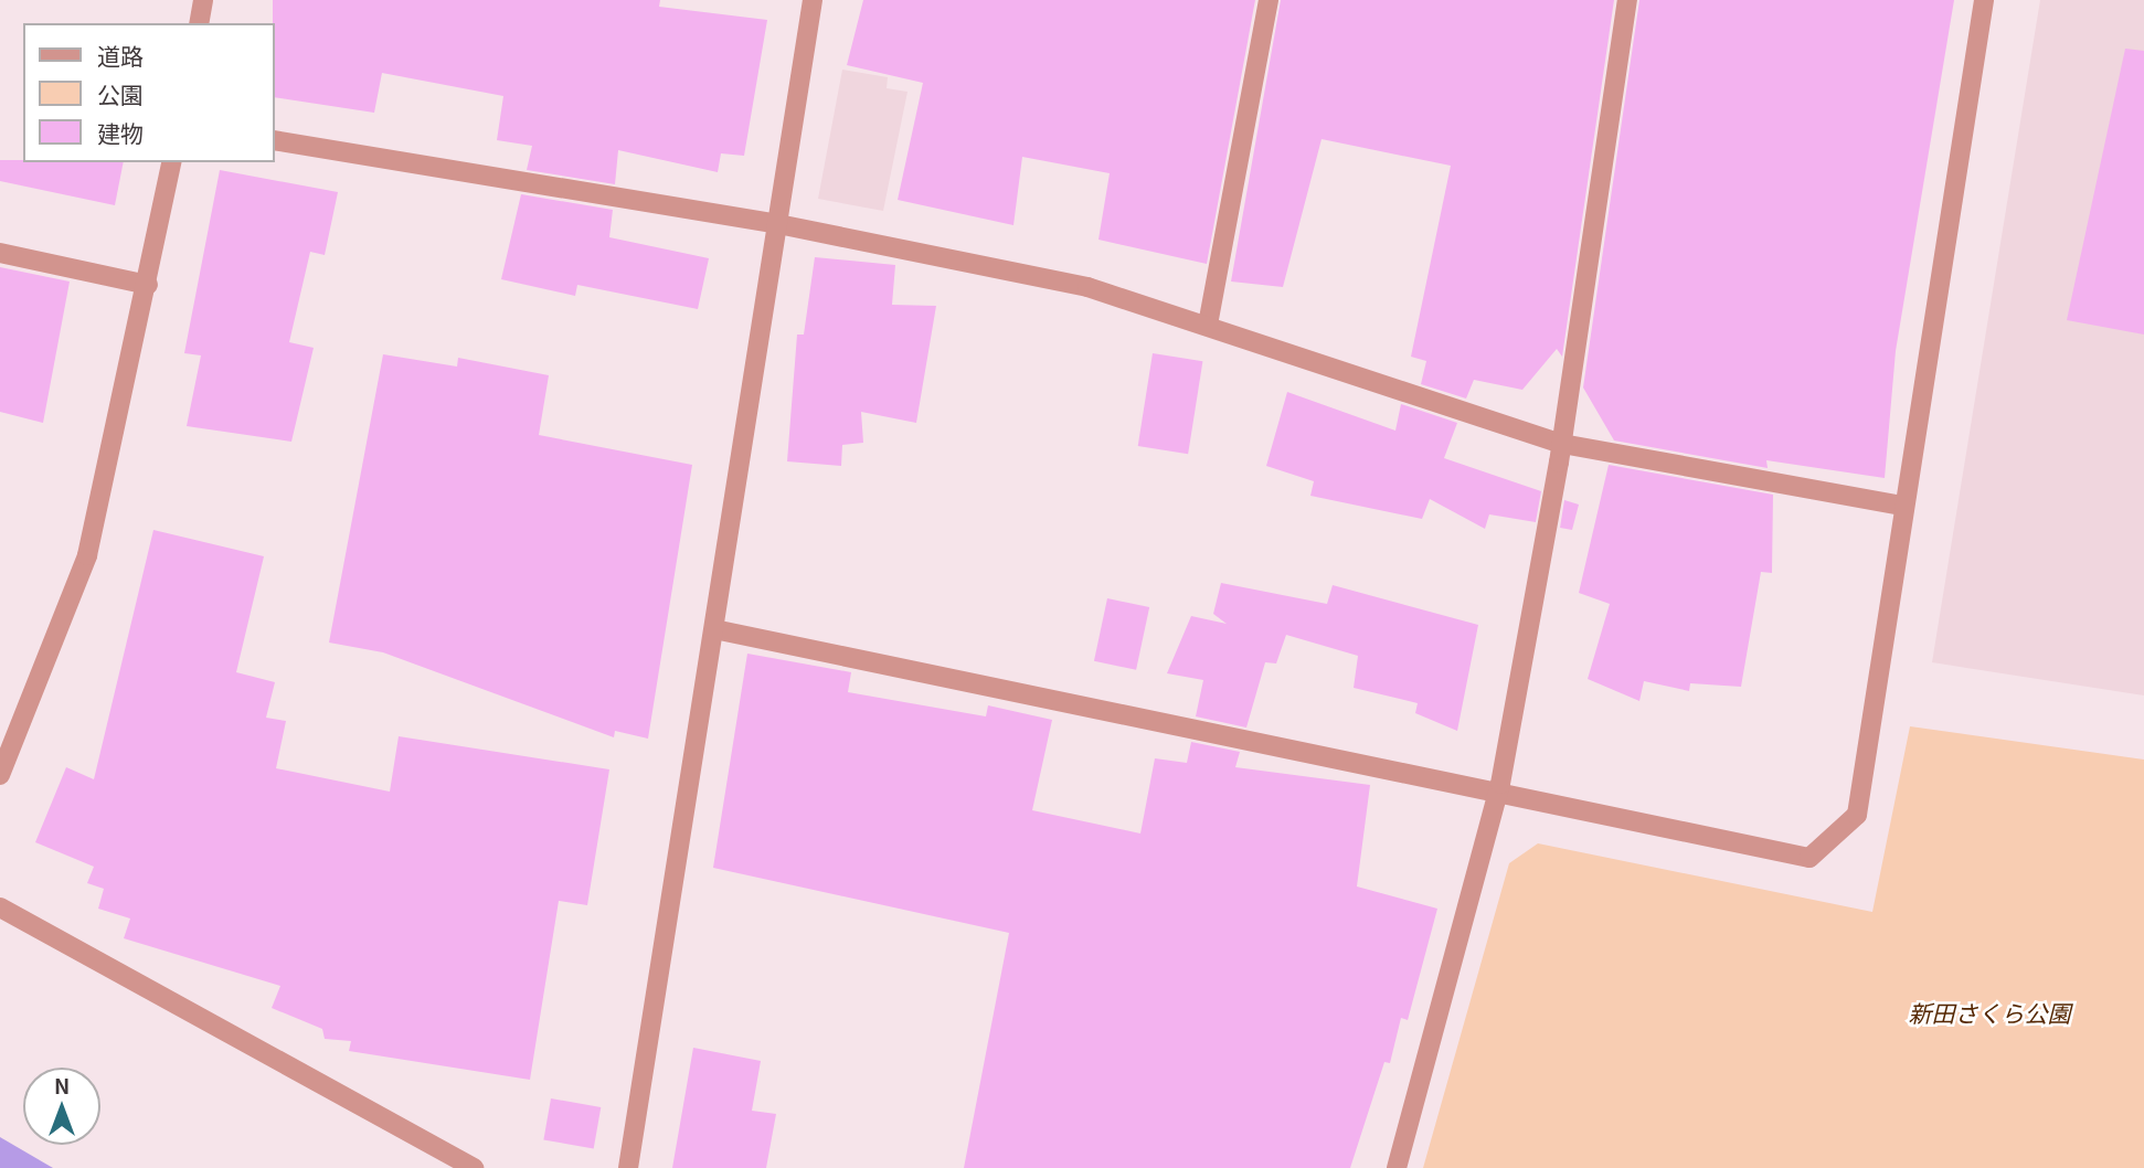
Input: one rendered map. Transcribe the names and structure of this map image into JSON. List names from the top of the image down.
{
  "parks": ["新田さくら公園"],
  "legend": ["道路", "公園", "建物"],
  "north": "top"
}
